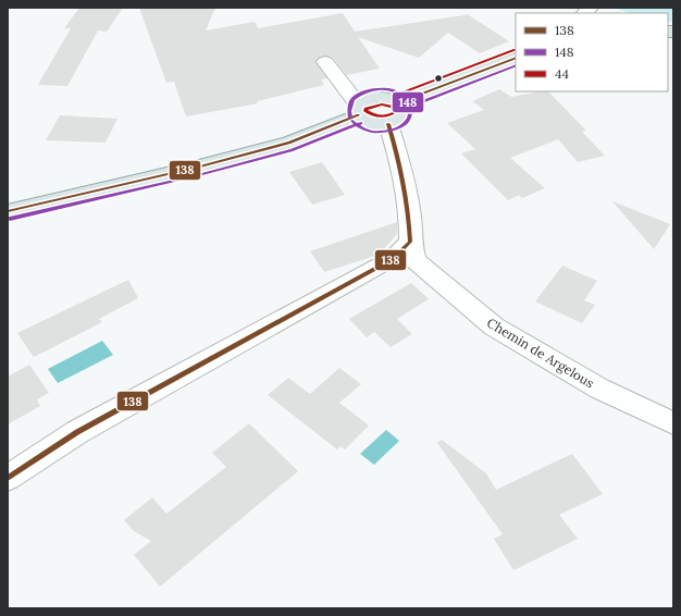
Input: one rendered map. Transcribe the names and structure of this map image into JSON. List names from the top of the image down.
{
  "streets": {
    "street": ["Chemin de Argelous"]
  },
  "lines": ["transit line 44", "transit line 138", "transit line 148"],
  "legend": ["138", "148", "44"]
}
